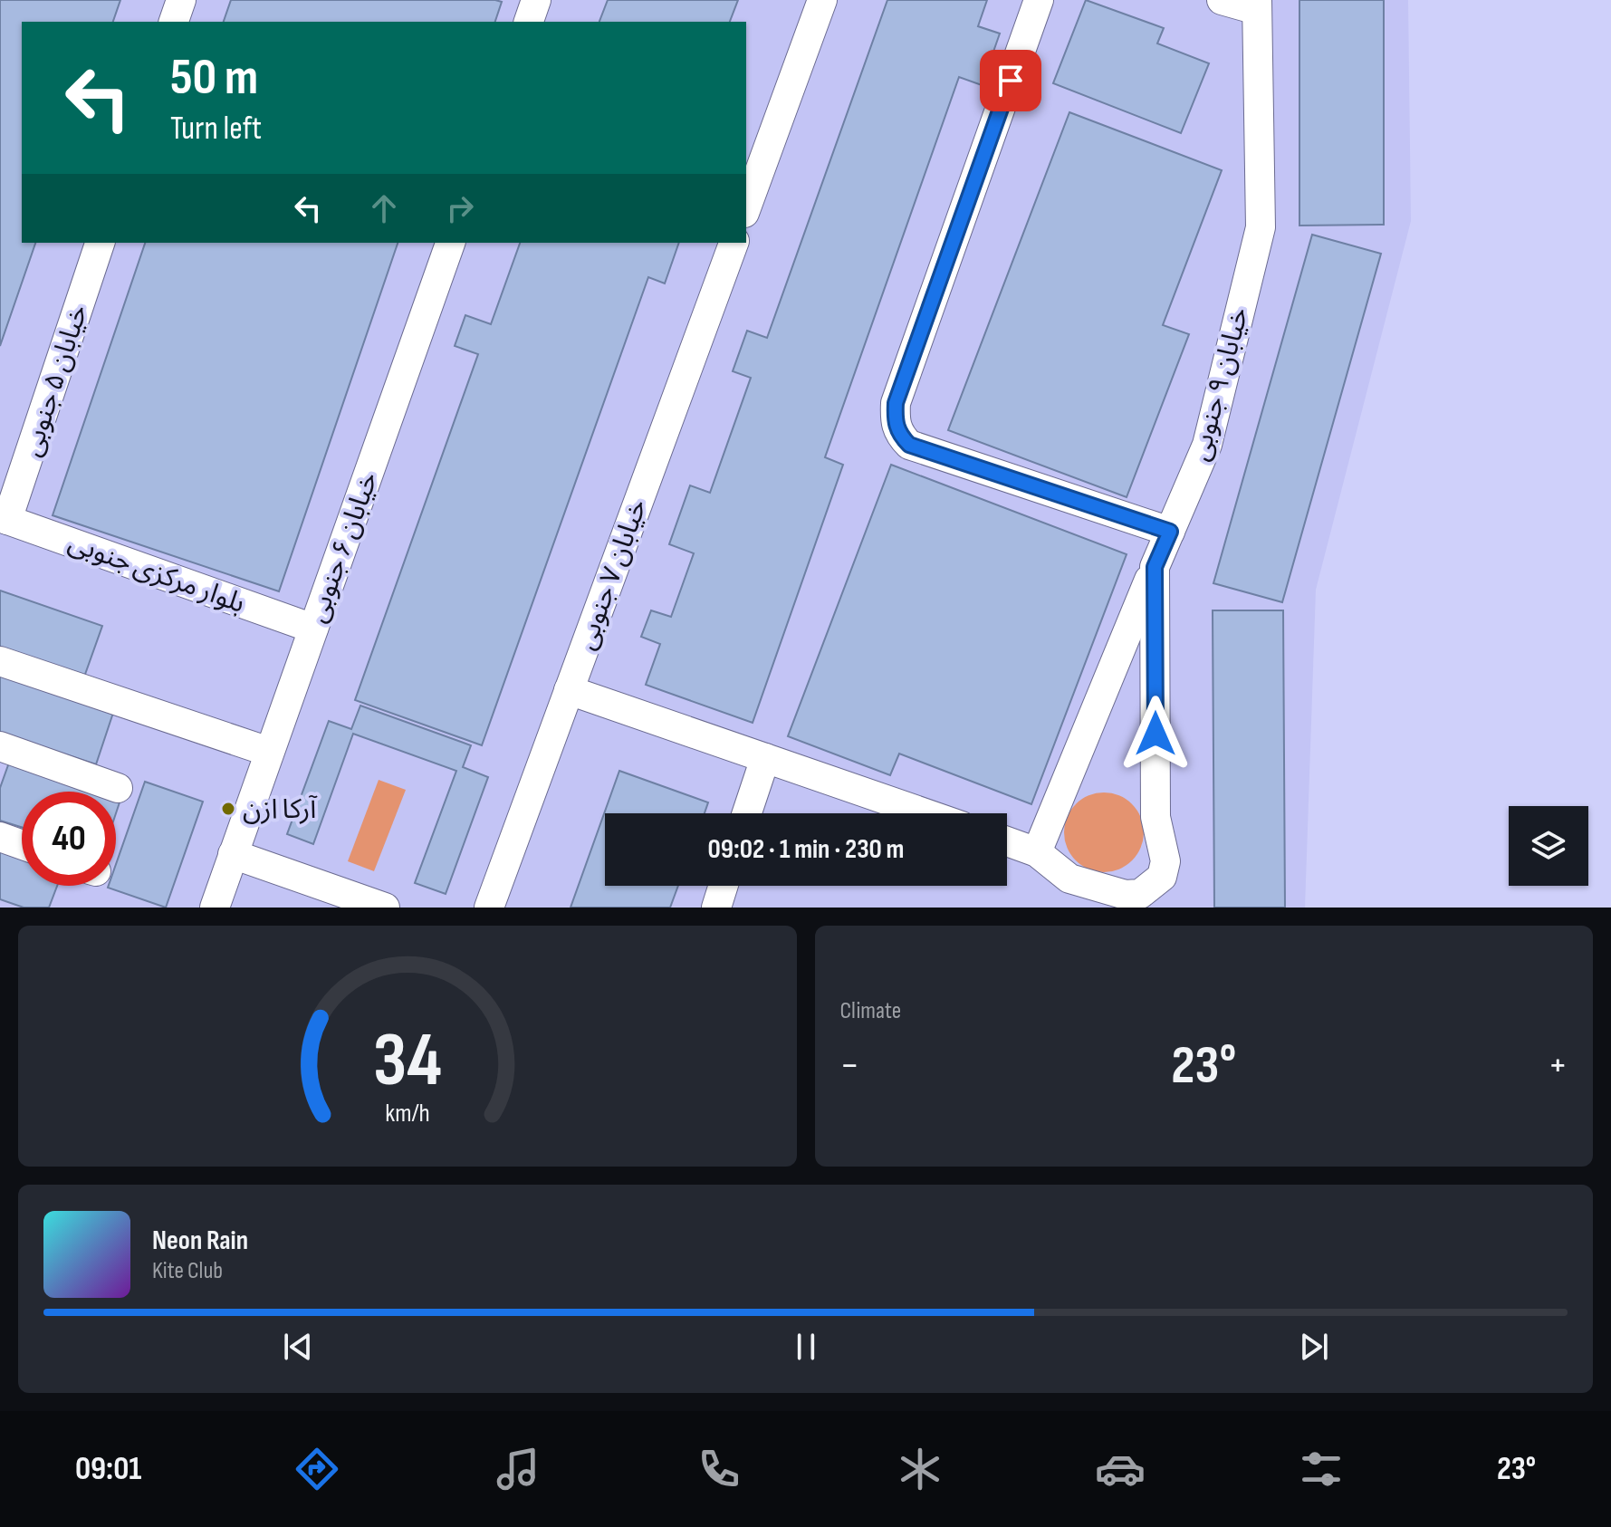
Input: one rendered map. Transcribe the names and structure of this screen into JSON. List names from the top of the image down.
{
  "streets": {
    "street": [
      "خیابان ۵ جنوبی",
      "خیابان ۹ جنوبی",
      "خیابان ۶ جنوبی",
      "بلوار مرکزی جنوبی",
      "خیابان ۷ جنوبی"
    ]
  },
  "crossings": [
    ["خیابان ۵ جنوبی", "بلوار مرکزی جنوبی"],
    ["خیابان ۶ جنوبی", "بلوار مرکزی جنوبی"]
  ],
  "places": ["آرکا ازن"],
  "page": {
    "turn": ["50 m", "Turn left"],
    "limit": "40",
    "trip": "09:02 · 1 min · 230 m",
    "tile": "Climate",
    "heat": ["−", "23°", "+"],
    "song": ["Neon Rain", "Kite Club"],
    "tabs": ["09:01", "23°"],
    "gauge": ["34", "km/h"]
  }
}
